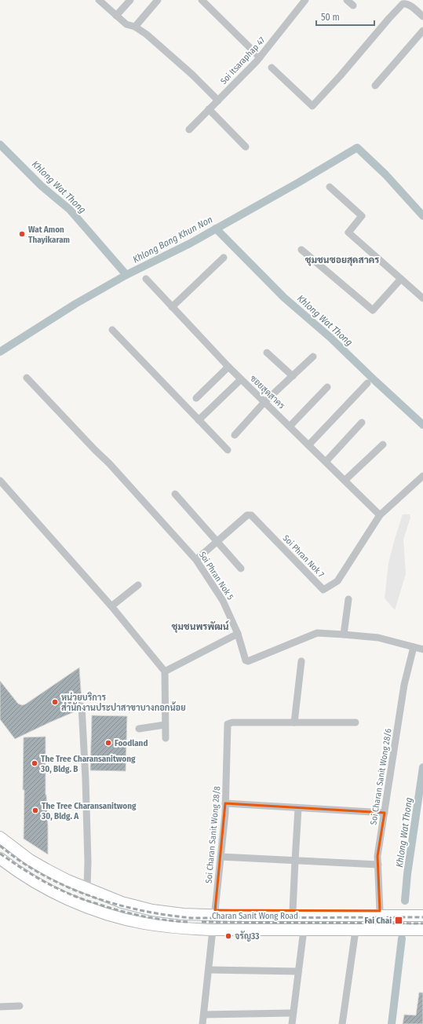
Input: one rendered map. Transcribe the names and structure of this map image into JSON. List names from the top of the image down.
{
  "streets": {
    "main road": ["Charan Sanit Wong Road"],
    "street": [
      "Soi Itsaraphap 47",
      "ซอยสุดสาคร",
      "Soi Phran Nok 7",
      "Soi Phran Nok 5",
      "Soi Charan Sanit Wong 28/6",
      "Soi Charan Sanit Wong 28/8"
    ]
  },
  "crossings": [
    ["ซอยสุดสาคร", "Soi Phran Nok 7"],
    ["Soi Phran Nok 5", "Soi Charan Sanit Wong 28/6"],
    ["Soi Charan Sanit Wong 28/6", "Charan Sanit Wong Road"],
    ["Soi Charan Sanit Wong 28/8", "Charan Sanit Wong Road"]
  ],
  "districts": ["ชุมชนซอยสุดสาคร", "ชุมชนพรพัฒน์"],
  "water": ["Khlong Wat Thong", "Khlong Bang Khun Non"],
  "places": {
    "other": [
      "Wat Amon Thayikaram",
      "หน่วยบริการ สำนักงานประปาสาขาบางกอกน้อย",
      "Foodland",
      "The Tree Charansanitwong 30, Bldg. B",
      "The Tree Charansanitwong 30, Bldg. A",
      "จรัญ33"
    ],
    "transit": ["Fai Chai"]
  },
  "scale_bar": "50 m"
}
